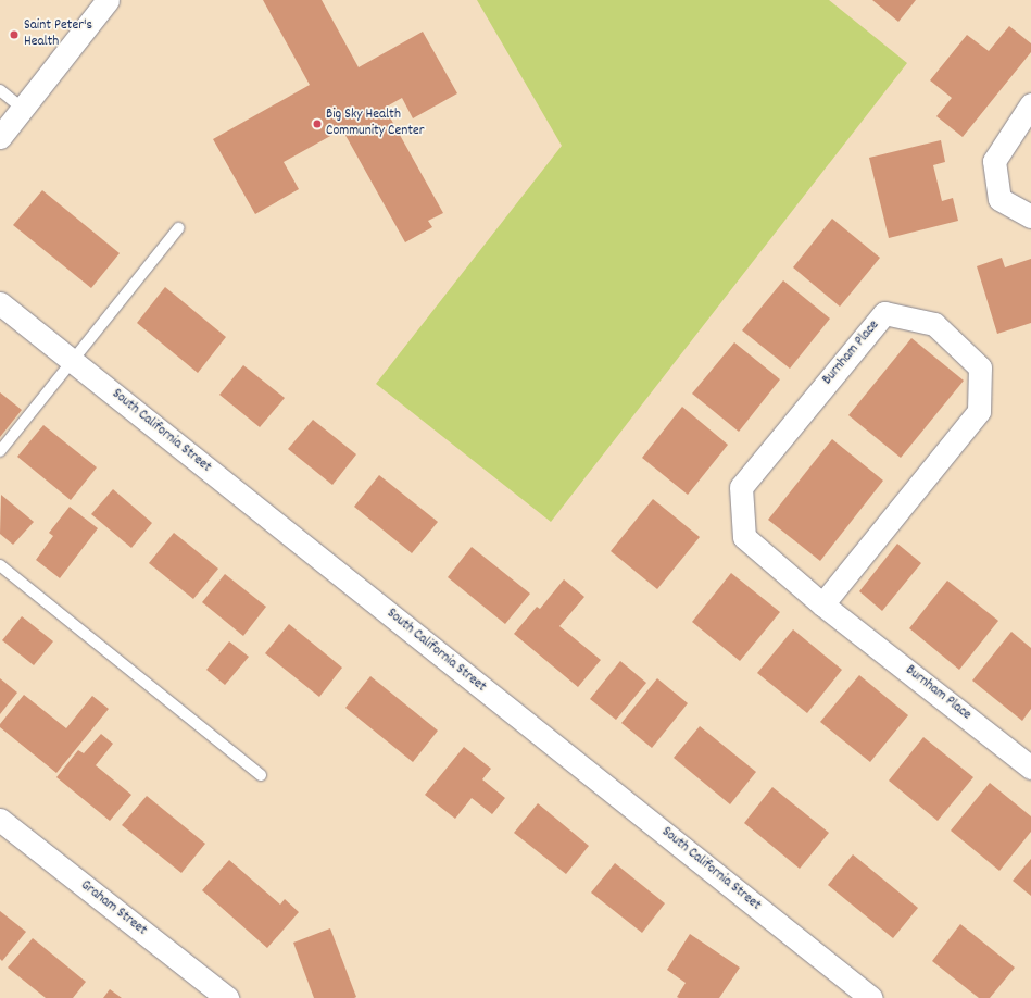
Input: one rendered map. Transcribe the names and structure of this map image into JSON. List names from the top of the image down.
{
  "streets": {
    "street": ["Burnham Place", "South California Street", "Graham Street"]
  },
  "places": ["Saint Peter's Health", "Big Sky Health Community Center"]
}
